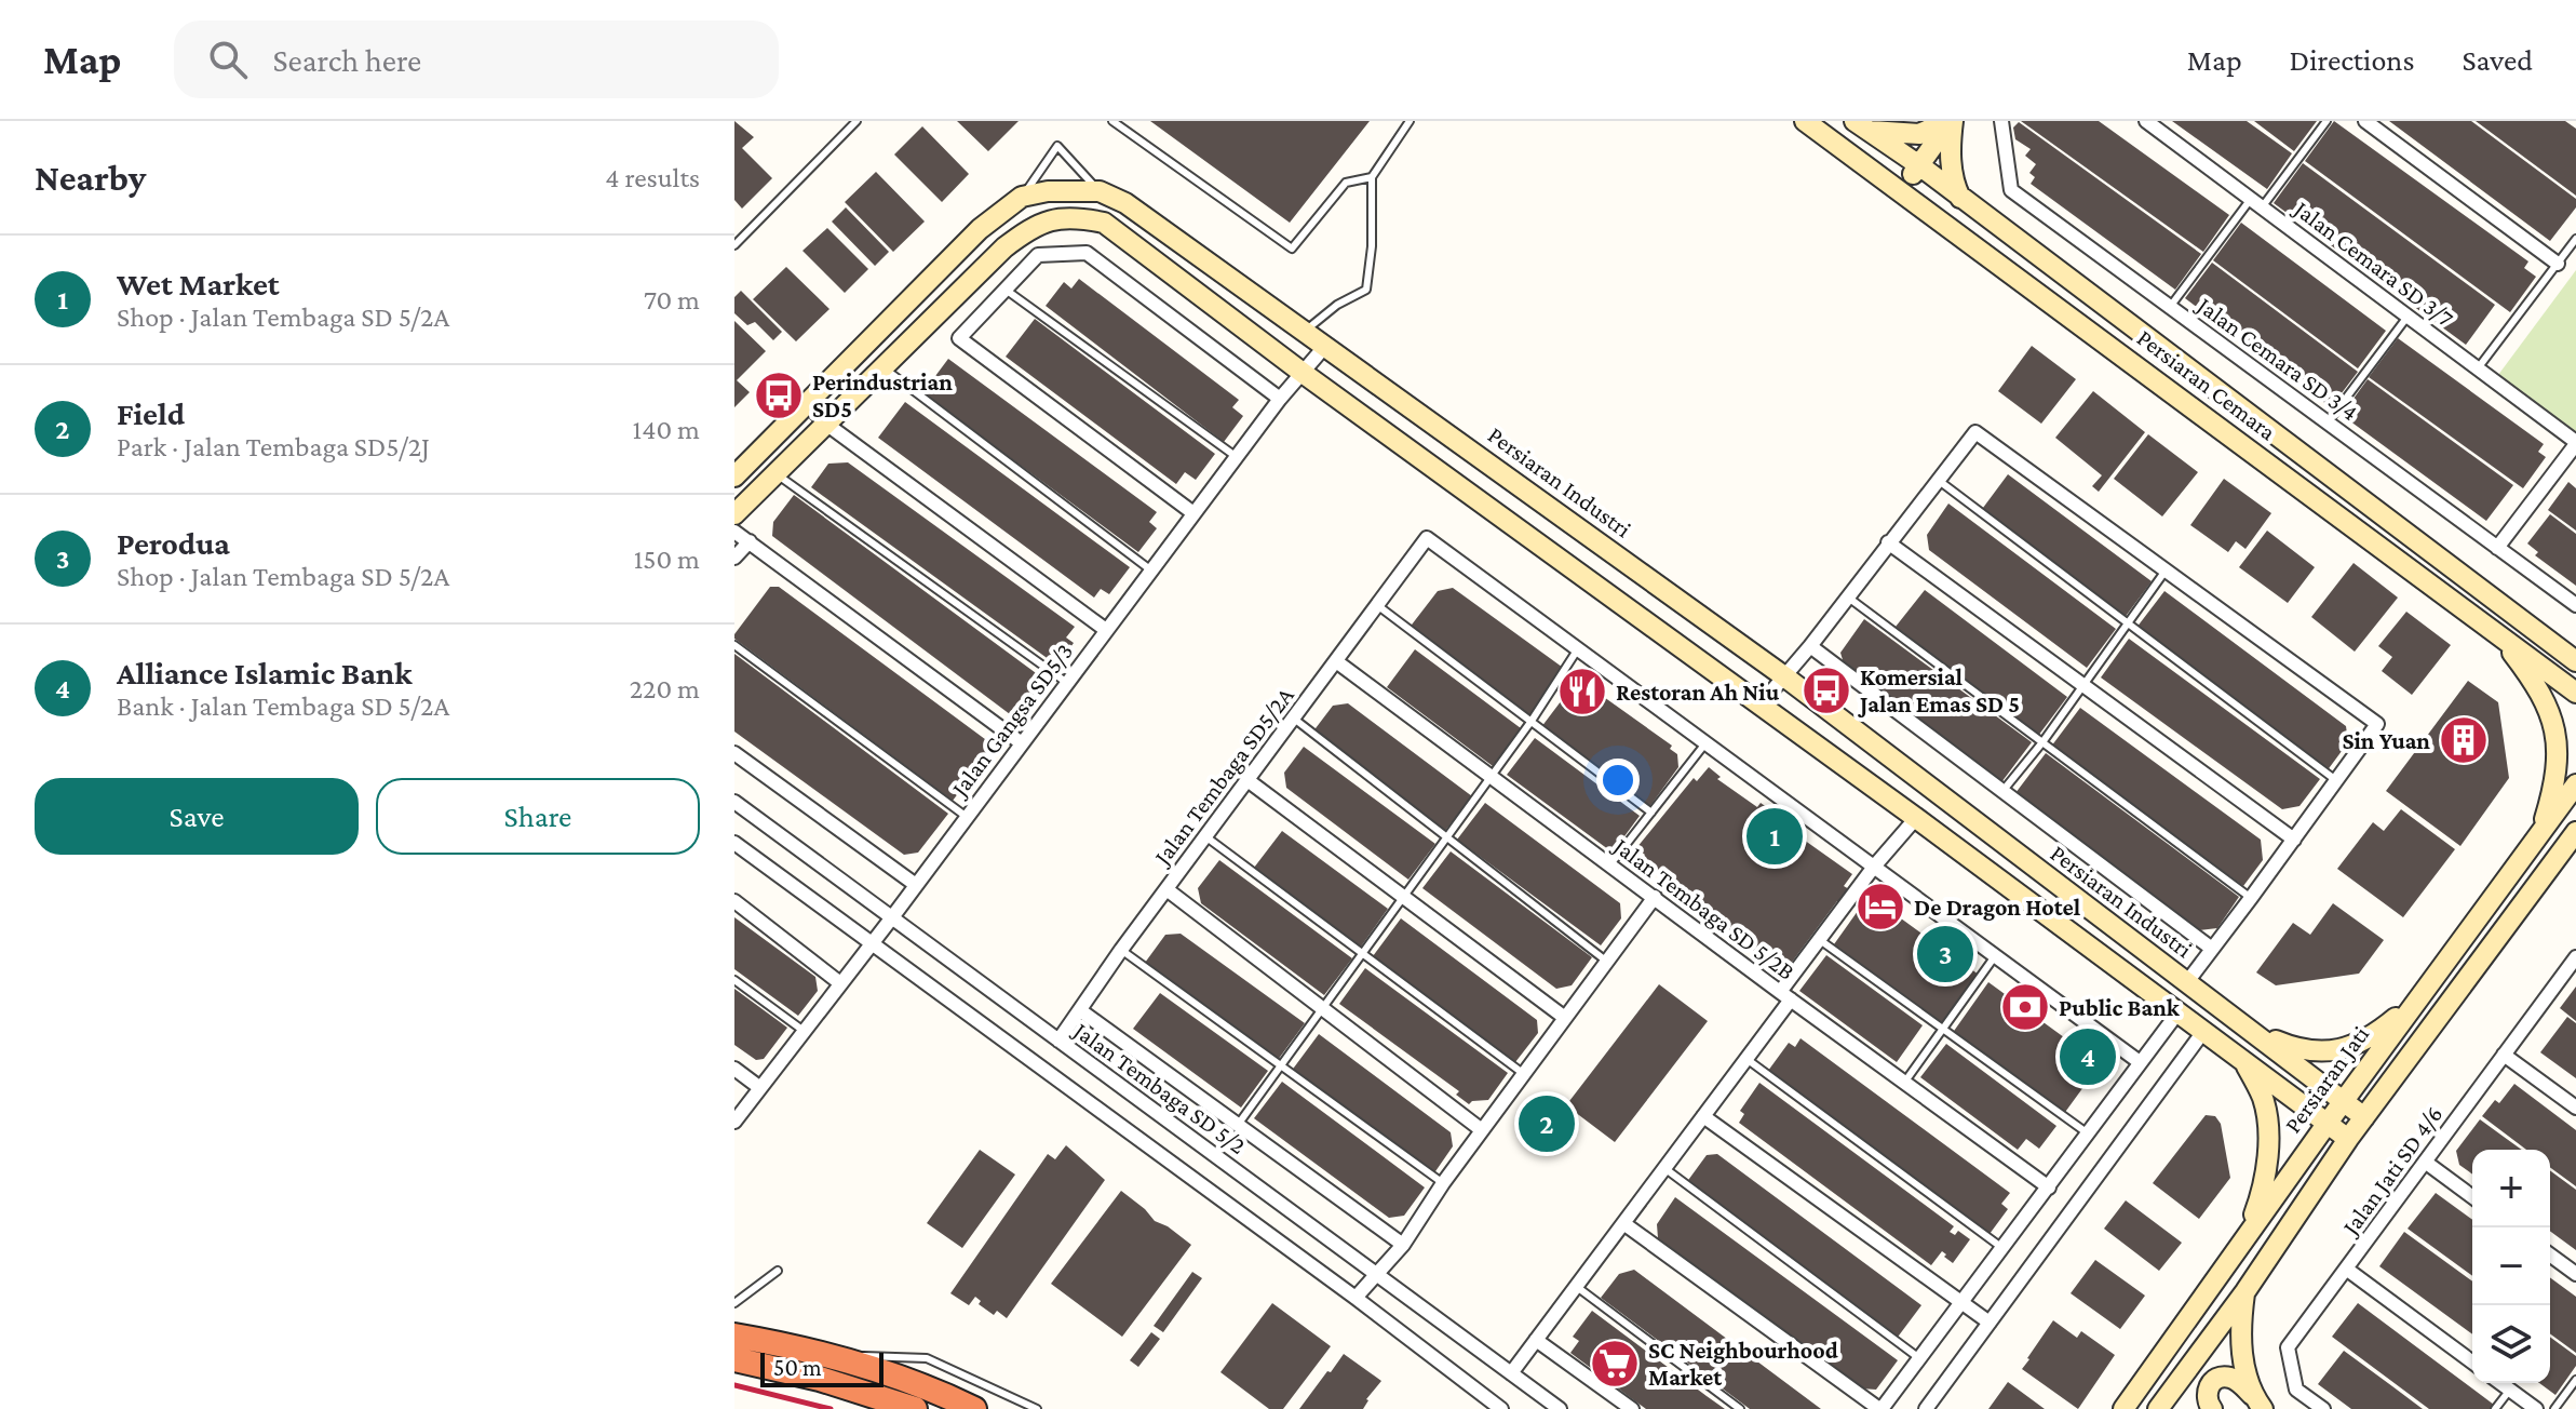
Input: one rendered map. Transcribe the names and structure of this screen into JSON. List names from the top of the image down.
{
  "streets": {
    "main road": ["Persiaran Cemara", "Persiaran Industri", "Persiaran Jati"],
    "street": [
      "Jalan Cemara SD 3/7",
      "Jalan Cemara SD 3/4",
      "Jalan Gangsa SD5/3",
      "Jalan Tembaga SD5/2A",
      "Jalan Tembaga SD 5/2B",
      "Jalan Tembaga SD 5/2",
      "Jalan Jati SD 4/6"
    ]
  },
  "crossings": [
    ["Persiaran Industri", "Jalan Gangsa SD5/3"],
    ["Persiaran Industri", "Persiaran Jati"],
    ["Jalan Gangsa SD5/3", "Jalan Tembaga SD 5/2"],
    ["Jalan Tembaga SD5/2A", "Jalan Tembaga SD 5/2B"],
    ["Jalan Tembaga SD5/2A", "Jalan Tembaga SD 5/2"]
  ],
  "places": {
    "bus stop": ["Perindustrian SD5", "Komersial Jalan Emas SD 5"],
    "restaurant": ["Restoran Ah Niu"],
    "building": ["Sin Yuan"],
    "hotel": ["De Dragon Hotel"],
    "bank": ["Public Bank"],
    "supermarket": ["SC Neighbourhood Market"]
  },
  "scale_bar": "50 m",
  "page": {
    "header": "Map",
    "search": "Search here",
    "nav": ["Map", "Directions", "Saved"],
    "heading": ["Nearby", "4 results"],
    "list": [
      {
        "mark": "1",
        "name": "Wet Market",
        "note": "Shop · Jalan Tembaga SD 5/2A",
        "value": "70 m"
      },
      {
        "mark": "2",
        "name": "Field",
        "note": "Park · Jalan Tembaga SD5/2J",
        "value": "140 m"
      },
      {
        "mark": "3",
        "name": "Perodua",
        "note": "Shop · Jalan Tembaga SD 5/2A",
        "value": "150 m"
      },
      {
        "mark": "4",
        "name": "Alliance Islamic Bank",
        "note": "Bank · Jalan Tembaga SD 5/2A",
        "value": "220 m"
      }
    ],
    "buttons": ["Save", "Share"],
    "pins": [
      "1",
      "3",
      "4",
      "2"
    ],
    "map_buttons": ["+", "−"],
    "scale": "50 m"
  }
}
